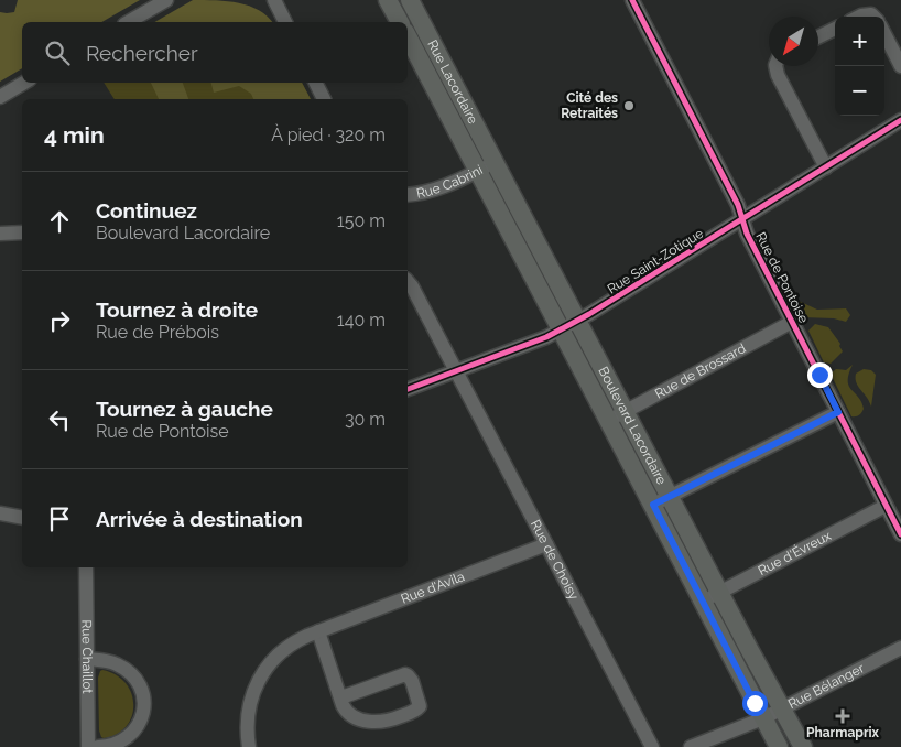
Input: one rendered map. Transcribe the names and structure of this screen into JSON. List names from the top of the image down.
{
  "streets": {
    "main road": ["Rue Lacordaire", "Boulevard Lacordaire"],
    "street": [
      "Rue Cabrini",
      "Rue Saint-Zotique",
      "Rue de Pontoise",
      "Rue de Brossard",
      "Rue d'Évreux",
      "Rue de Choisy",
      "Rue d'Avila",
      "Rue Chaillot",
      "Rue Bélanger"
    ]
  },
  "crossings": [
    ["Rue Lacordaire", "Rue Cabrini"],
    ["Rue Lacordaire", "Boulevard Lacordaire"],
    ["Rue Cabrini", "Boulevard Lacordaire"],
    ["Rue Saint-Zotique", "Rue de Pontoise"],
    ["Rue Saint-Zotique", "Boulevard Lacordaire"],
    ["Rue Saint-Zotique", "Rue de Choisy"],
    ["Rue de Pontoise", "Rue de Brossard"],
    ["Rue de Pontoise", "Rue d'Évreux"],
    ["Rue de Brossard", "Boulevard Lacordaire"],
    ["Boulevard Lacordaire", "Rue d'Évreux"],
    ["Boulevard Lacordaire", "Rue Bélanger"],
    ["Rue de Choisy", "Rue d'Avila"]
  ],
  "places": {
    "other": ["Cité des Retraités"],
    "health": ["Pharmaprix"]
  },
  "north": "bottom left",
  "page": {
    "map_buttons": ["+", "−"],
    "search": "Rechercher",
    "heading": ["4 min", "À pied · 320 m"],
    "list": [
      ["Continuez", "Boulevard Lacordaire", "150 m"],
      ["Tournez à droite", "Rue de Prébois", "140 m"],
      ["Tournez à gauche", "Rue de Pontoise", "30 m"],
      "Arrivée à destination"
    ]
  }
}
